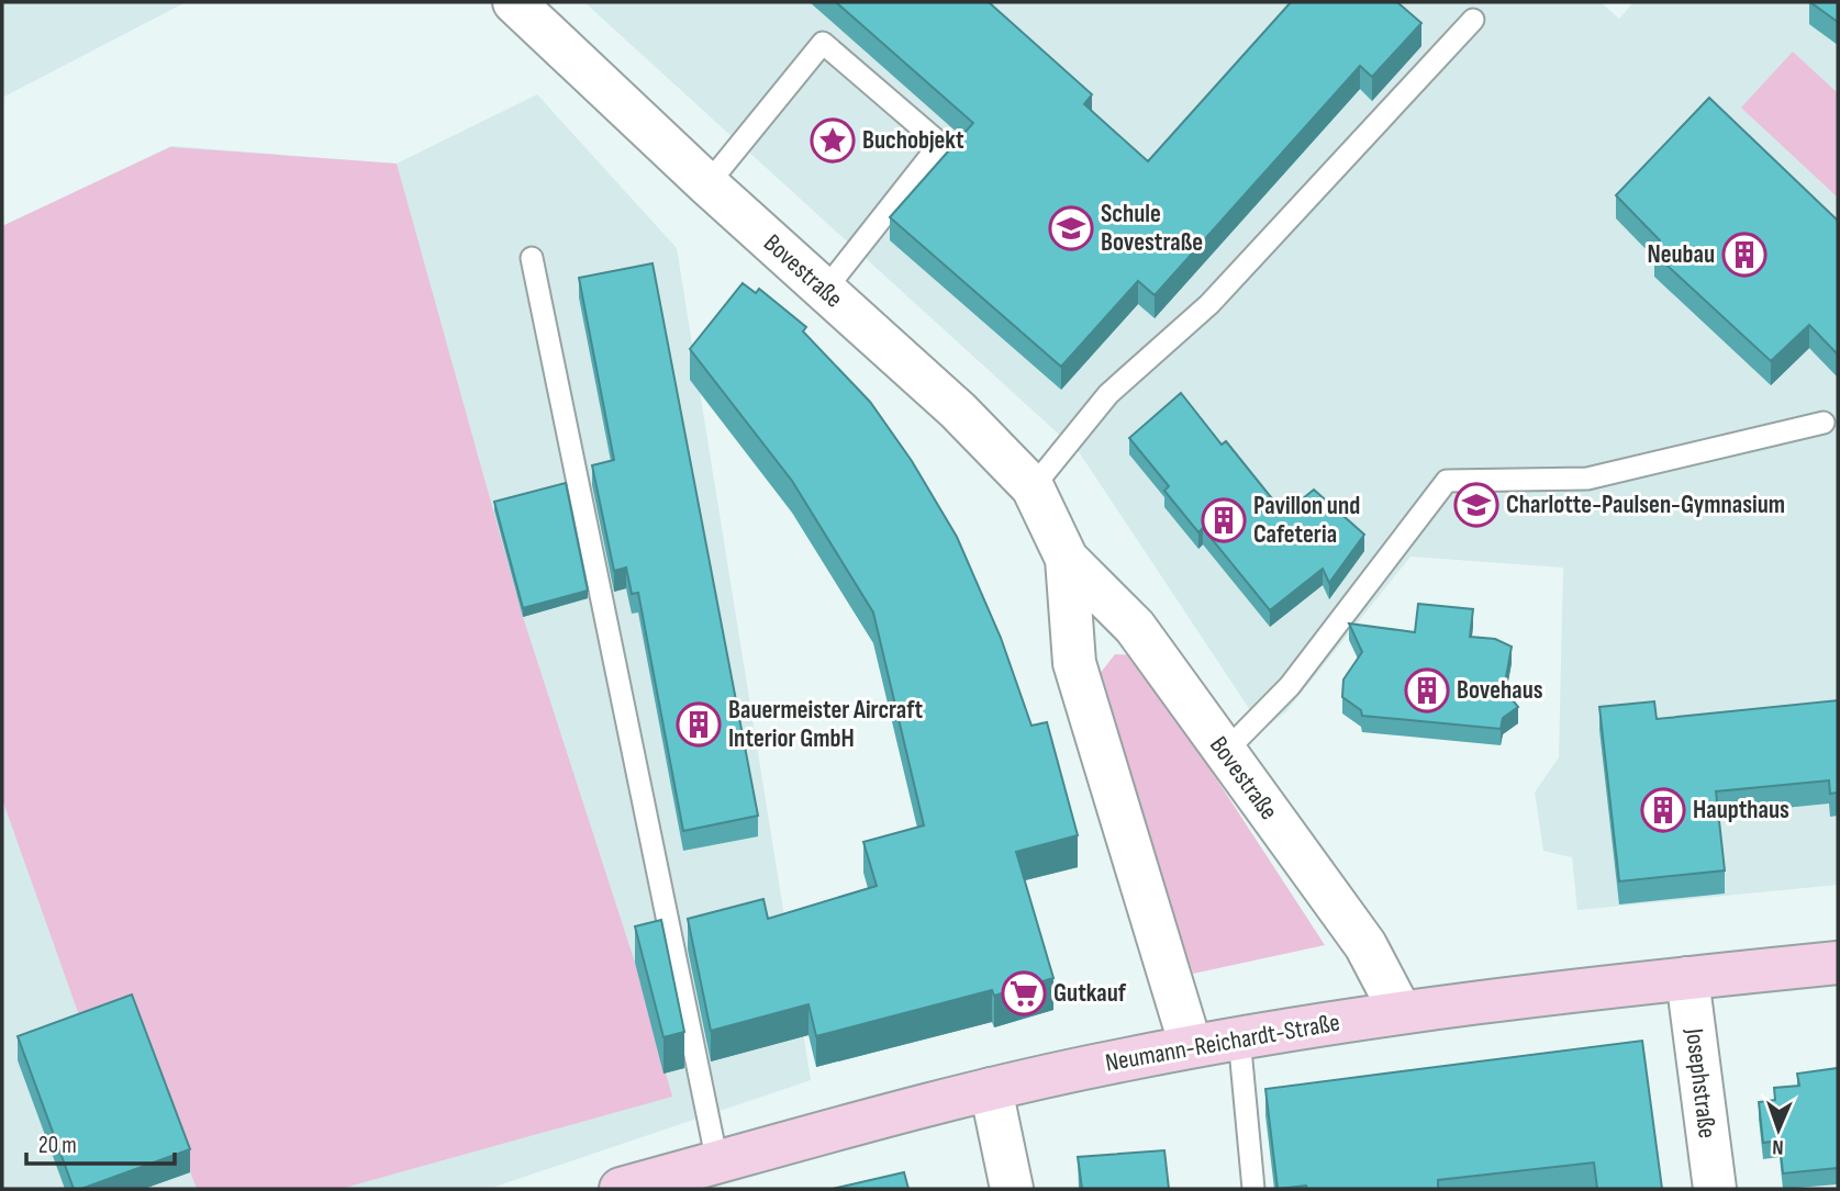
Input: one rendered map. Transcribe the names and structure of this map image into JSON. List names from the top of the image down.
{
  "streets": {
    "street": ["Bovestraße", "Neumann-Reichardt-Straße", "Josephstraße"]
  },
  "crossings": [
    ["Bovestraße", "Neumann-Reichardt-Straße"],
    ["Neumann-Reichardt-Straße", "Josephstraße"]
  ],
  "places": {
    "place": ["Buchobjekt"],
    "school or university": ["Schule Bovestraße", "Charlotte-Paulsen-Gymnasium"],
    "building": [
      "Neubau",
      "Pavillon und Cafeteria",
      "Bovehaus",
      "Bauermeister Aircraft Interior GmbH",
      "Haupthaus"
    ],
    "supermarket": ["Gutkauf"]
  },
  "scale_bar": "20 m",
  "north": "bottom"
}
